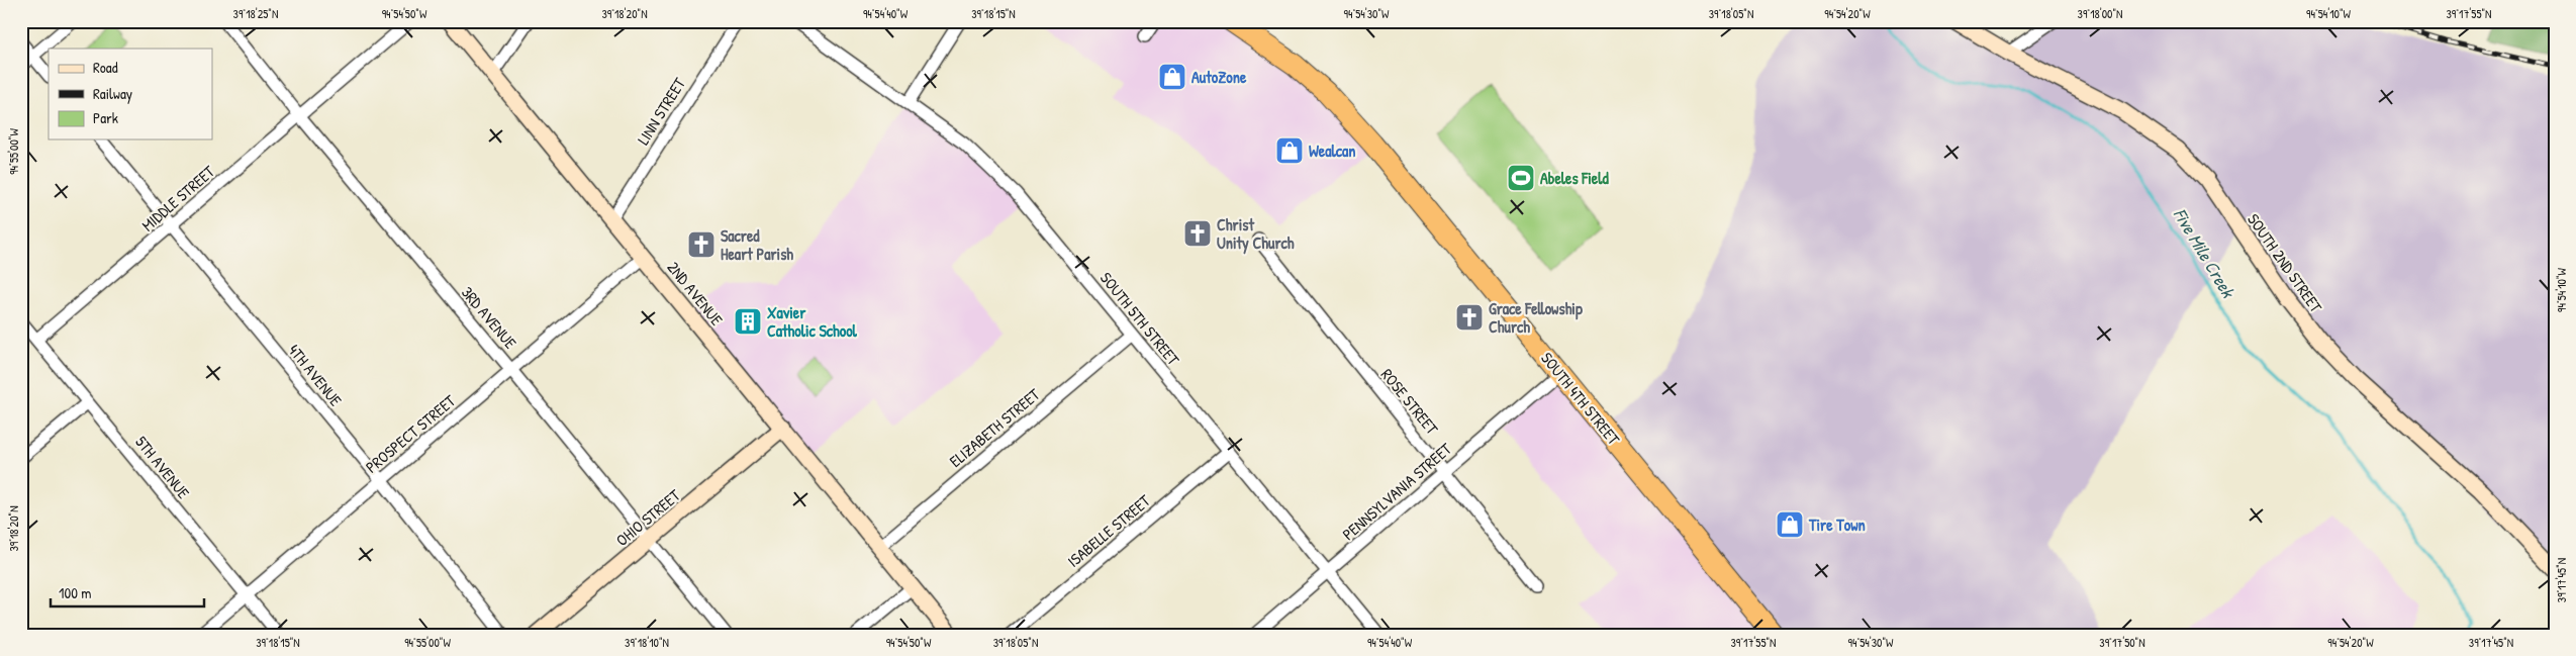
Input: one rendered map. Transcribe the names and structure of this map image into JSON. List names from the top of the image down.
{
  "streets": {
    "highway": ["SOUTH 4TH STREET"],
    "street": [
      "LINN STREET",
      "MIDDLE STREET",
      "SOUTH 2ND STREET",
      "2ND AVENUE",
      "3RD AVENUE",
      "SOUTH 5TH STREET",
      "4TH AVENUE",
      "ROSE STREET",
      "ELIZABETH STREET",
      "PROSPECT STREET",
      "5TH AVENUE",
      "PENNSYLVANIA STREET",
      "OHIO STREET",
      "ISABELLE STREET"
    ]
  },
  "crossings": [
    ["LINN STREET", "2ND AVENUE"],
    ["MIDDLE STREET", "3RD AVENUE"],
    ["MIDDLE STREET", "4TH AVENUE"],
    ["MIDDLE STREET", "5TH AVENUE"],
    ["2ND AVENUE", "ELIZABETH STREET"],
    ["2ND AVENUE", "PROSPECT STREET"],
    ["2ND AVENUE", "OHIO STREET"],
    ["3RD AVENUE", "PROSPECT STREET"],
    ["3RD AVENUE", "OHIO STREET"],
    ["SOUTH 5TH STREET", "ELIZABETH STREET"],
    ["SOUTH 5TH STREET", "PENNSYLVANIA STREET"],
    ["SOUTH 5TH STREET", "ISABELLE STREET"],
    ["4TH AVENUE", "PROSPECT STREET"],
    ["SOUTH 4TH STREET", "PENNSYLVANIA STREET"],
    ["ROSE STREET", "PENNSYLVANIA STREET"],
    ["PROSPECT STREET", "5TH AVENUE"]
  ],
  "water": ["Five Mile Creek"],
  "places": {
    "shop": ["AutoZone", "Wealcan", "Tire Town"],
    "sports": ["Abeles Field"],
    "church": ["Christ Unity Church", "Sacred Heart Parish", "Grace Fellowship Church"],
    "building": ["Xavier Catholic School"]
  },
  "legend": ["Road", "Railway", "Park"],
  "scale_bar": "100 m",
  "coordinates": [
    "39°18'25\"N",
    "94°54'50\"W",
    "39°18'20\"N",
    "94°54'40\"W",
    "39°18'15\"N",
    "94°54'30\"W",
    "39°18'05\"N",
    "94°54'20\"W",
    "39°18'00\"N",
    "94°54'10\"W",
    "39°17'55\"N",
    "94°55'00\"W",
    "39°17'45\"N",
    "39°18'10\"N",
    "39°17'50\"N"
  ]
}
